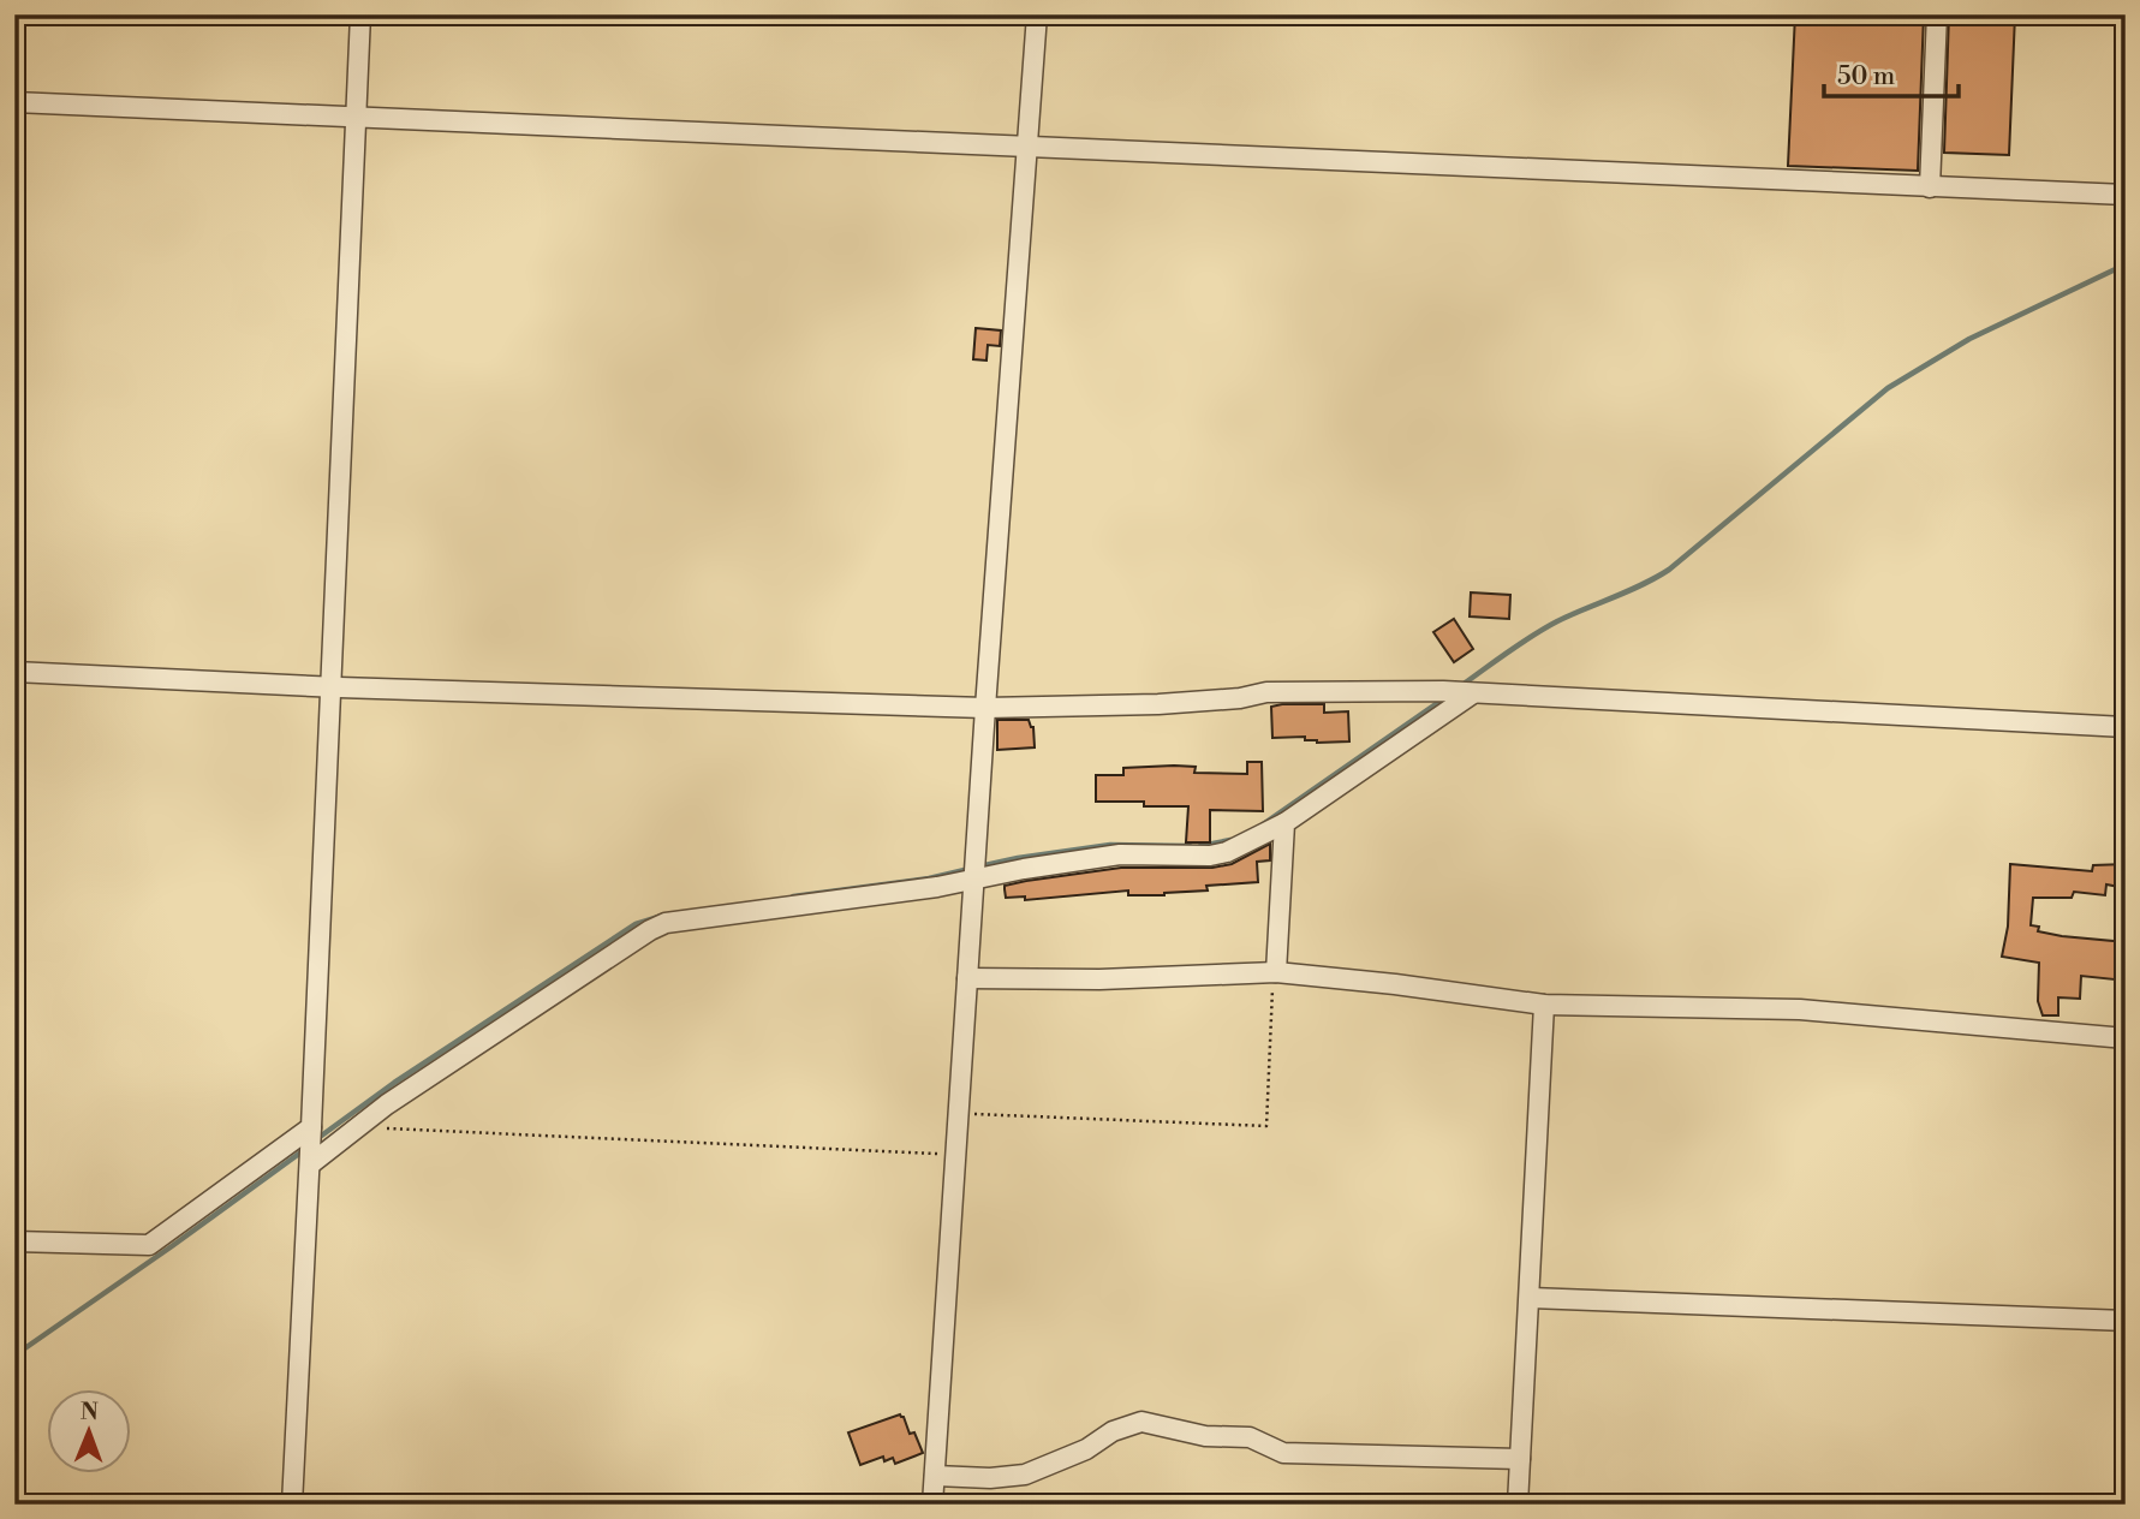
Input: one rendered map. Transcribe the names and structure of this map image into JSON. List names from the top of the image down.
{
  "scale_bar": "50 m",
  "north": "top"
}
